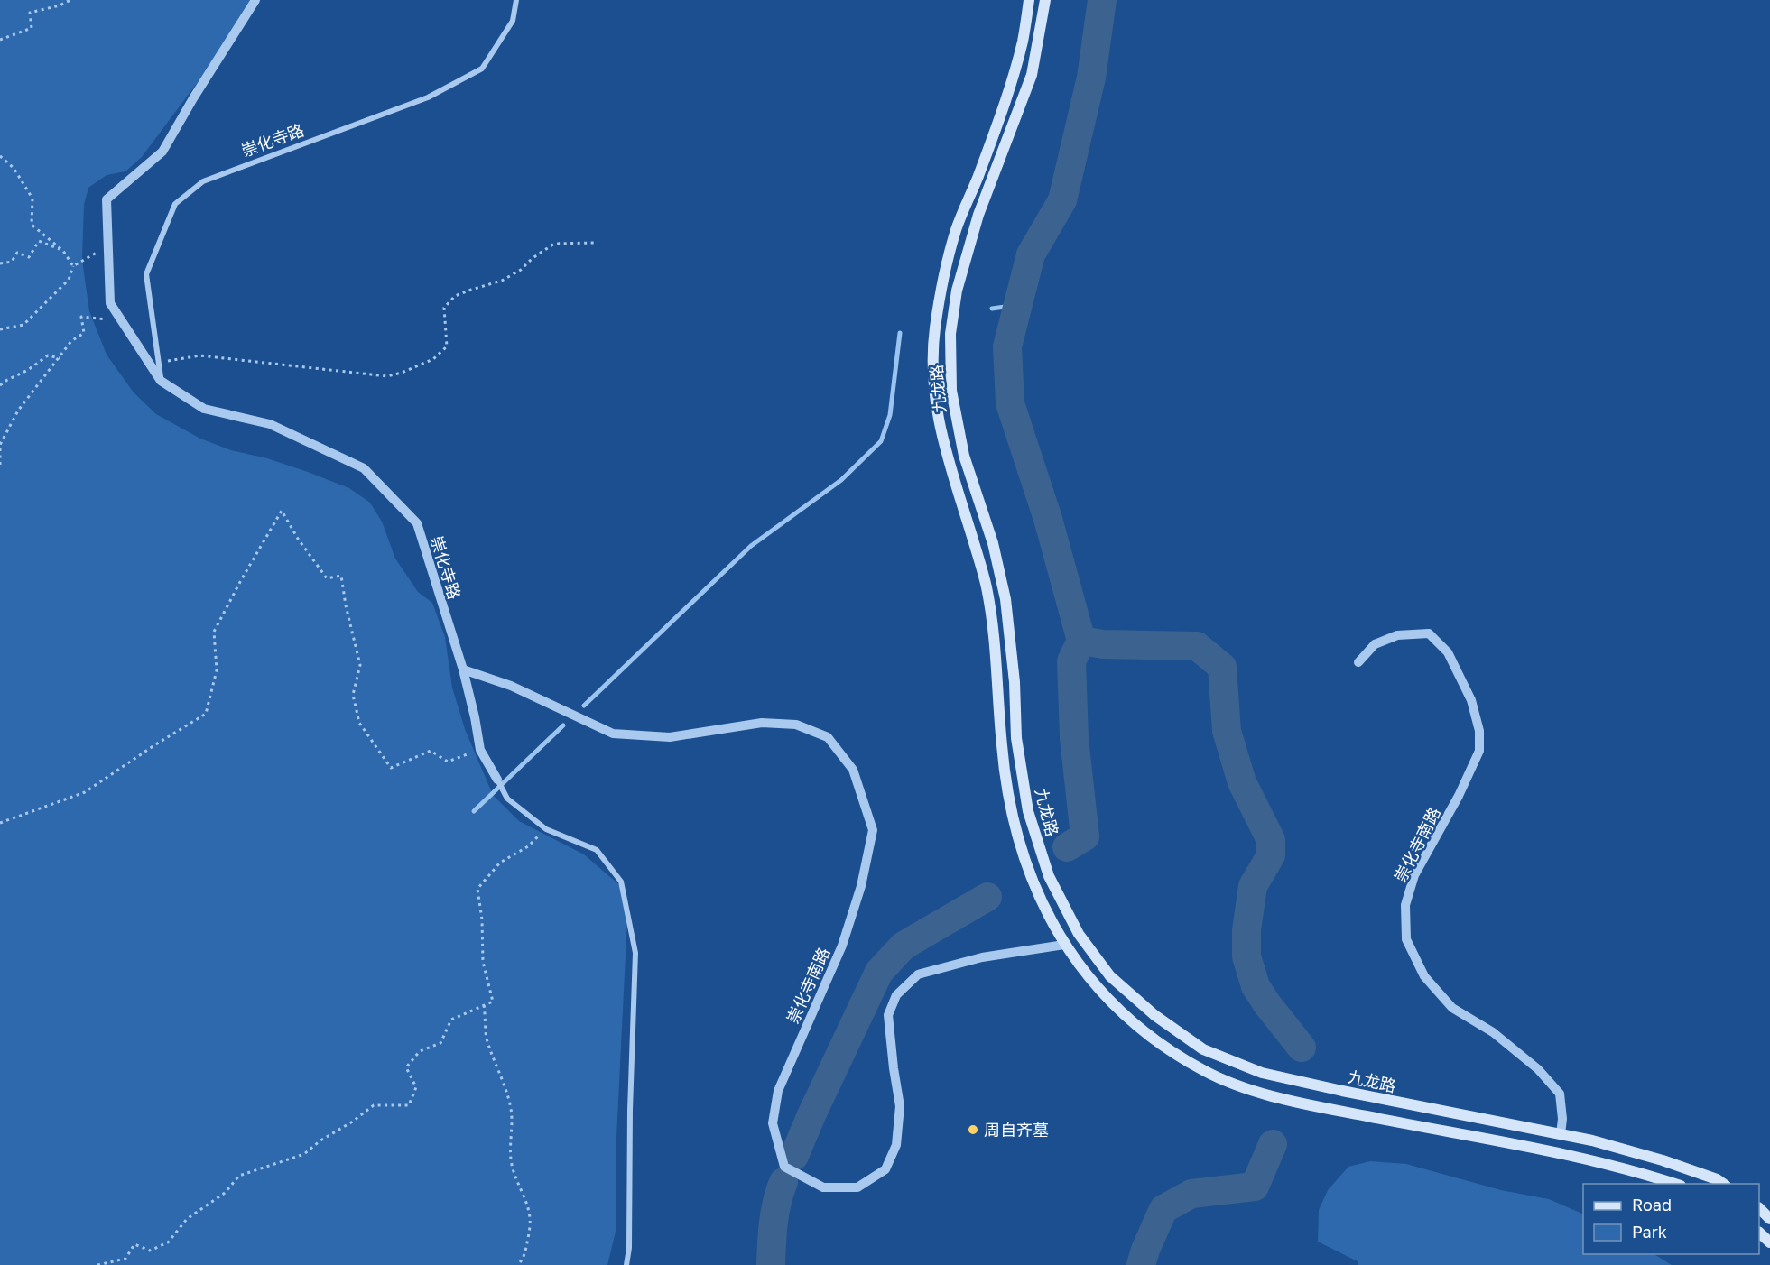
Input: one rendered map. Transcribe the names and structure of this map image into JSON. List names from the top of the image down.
{
  "streets": {
    "main road": ["九龙路"],
    "street": ["崇化寺路", "崇化寺南路"]
  },
  "crossings": [
    ["崇化寺路", "崇化寺南路"],
    ["九龙路", "崇化寺南路"]
  ],
  "places": ["周自齐墓"],
  "legend": ["Road", "Park"]
}
